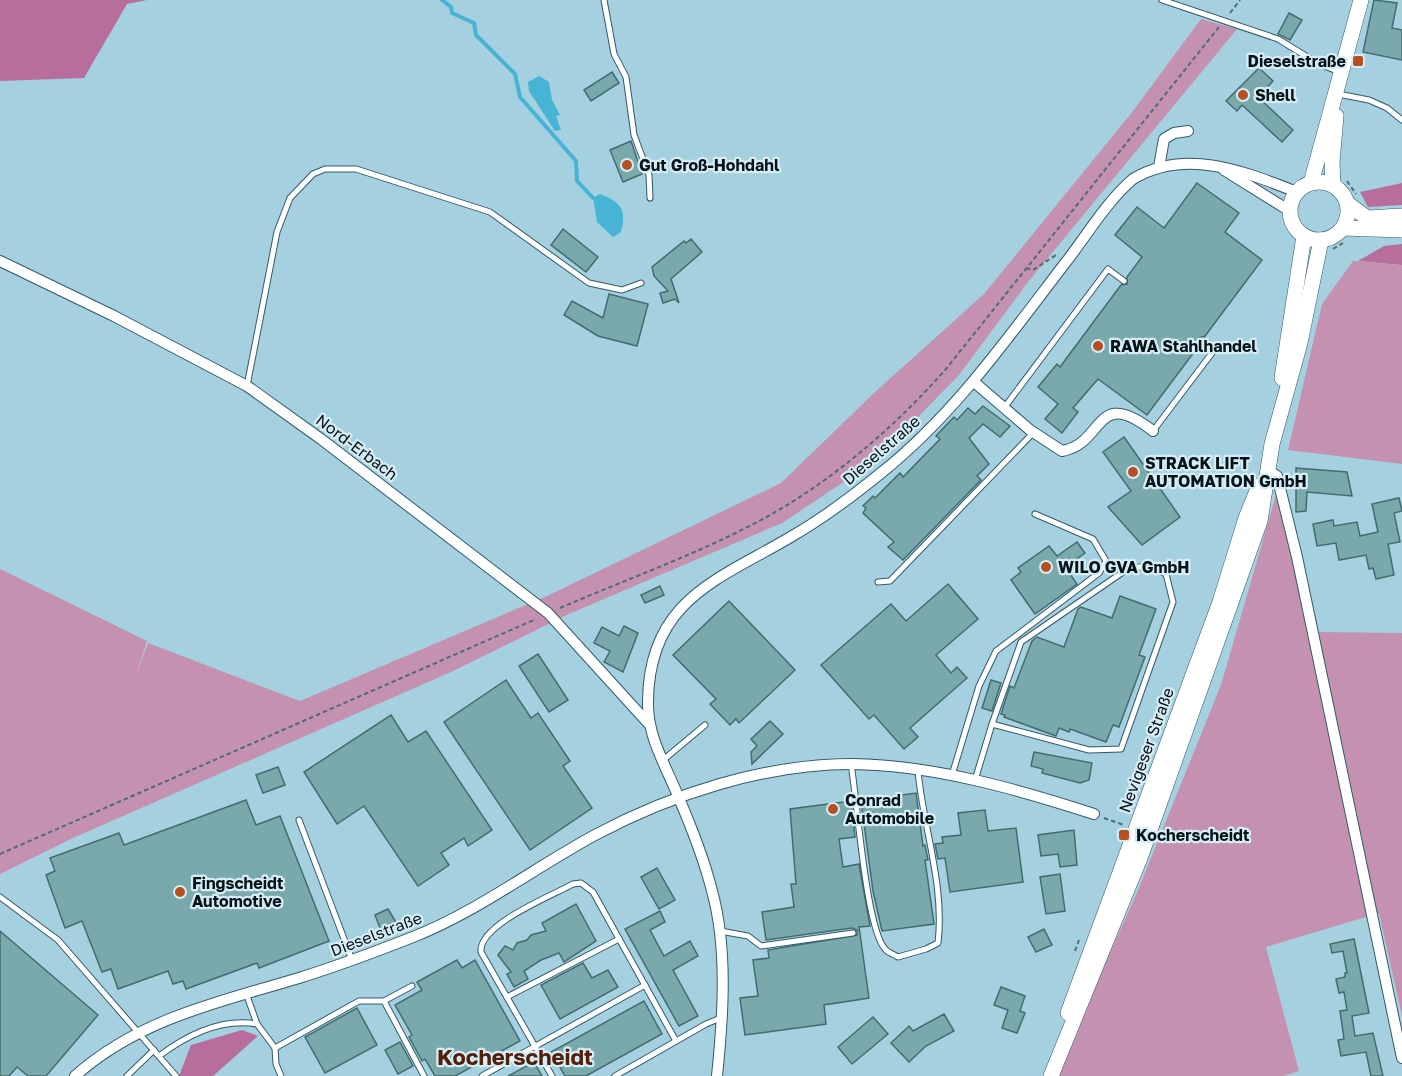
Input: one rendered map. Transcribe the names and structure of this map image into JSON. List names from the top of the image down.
{
  "streets": {
    "main road": ["Nevigeser Straße"],
    "street": ["Nord-Erbach", "Dieselstraße"]
  },
  "crossings": [
    ["Nord-Erbach", "Dieselstraße"],
    ["Dieselstraße", "Nevigeser Straße"]
  ],
  "districts": ["Kocherscheidt"],
  "places": {
    "transit": ["Dieselstraße", "Kocherscheidt"],
    "other": [
      "Shell",
      "Gut Groß-Hohdahl",
      "RAWA Stahlhandel",
      "STRACK LIFT AUTOMATION GmbH",
      "WILO GVA GmbH",
      "Conrad Automobile",
      "Fingscheidt Automotive"
    ]
  }
}
